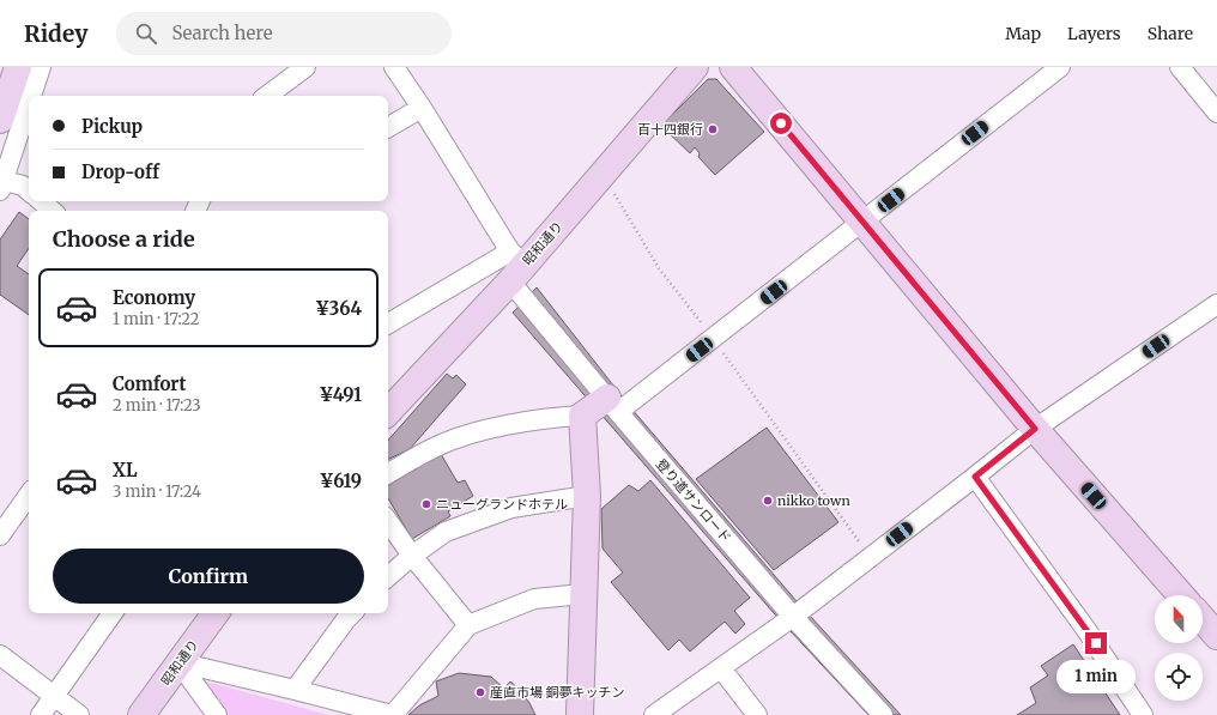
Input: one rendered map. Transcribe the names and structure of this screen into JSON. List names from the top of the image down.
{
  "streets": {
    "street": ["昭和通り", "登り道サンロード"]
  },
  "crossings": [
    ["昭和通り", "登り道サンロード"]
  ],
  "places": [
    "百十四銀行",
    "nikko town",
    "ニューグランドホテル",
    "産直市場 銅夢キッチン"
  ],
  "north": "top",
  "page": {
    "header": "Ridey",
    "search": "Search here",
    "nav": ["Map", "Layers", "Share"],
    "banner": ["Pickup", "Drop-off"],
    "heading": "Choose a ride",
    "list": [
      {
        "name": "Economy",
        "note": "1 min · 17:22",
        "value": "¥364"
      },
      {
        "name": "Comfort",
        "note": "2 min · 17:23",
        "value": "¥491"
      },
      {
        "name": "XL",
        "note": "3 min · 17:24",
        "value": "¥619"
      }
    ],
    "buttons": "Confirm",
    "bubble": "1 min"
  }
}
